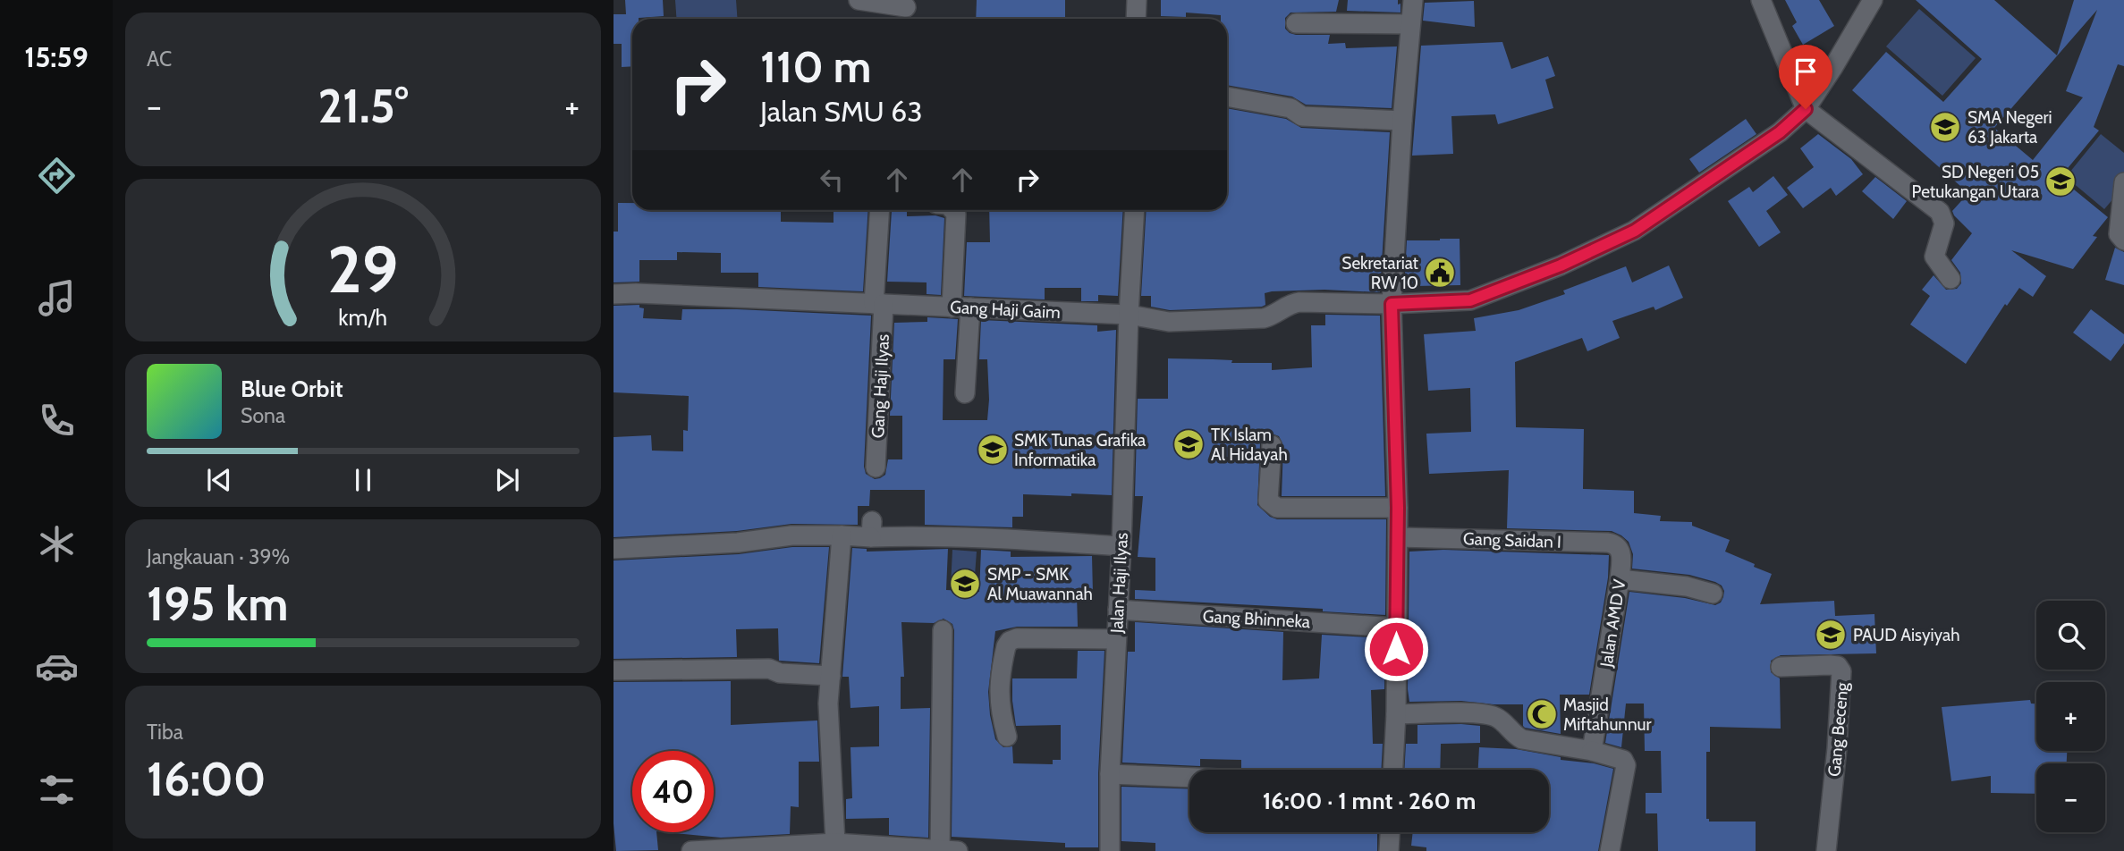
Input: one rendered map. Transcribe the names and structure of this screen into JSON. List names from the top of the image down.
{
  "streets": {
    "street": [
      "Gang Haji Gaim",
      "Gang Haji Ilyas",
      "Gang Saidan I",
      "Jalan Haji Ilyas",
      "Gang Bhinneka",
      "Jalan AMD V",
      "Gang Beceng"
    ]
  },
  "crossings": [
    ["Gang Haji Gaim", "Gang Haji Ilyas"],
    ["Gang Haji Gaim", "Jalan Haji Ilyas"],
    ["Gang Saidan I", "Jalan AMD V"],
    ["Jalan Haji Ilyas", "Gang Bhinneka"]
  ],
  "places": {
    "school or university": [
      "SMA Negeri 63 Jakarta",
      "SD Negeri 05 Petukangan Utara",
      "TK Islam Al Hidayah",
      "SMK Tunas Grafika Informatika",
      "SMP - SMK Al Muawannah",
      "PAUD Aisyiyah"
    ],
    "public building": ["Sekretariat RW 10"],
    "mosque": ["Masjid Miftahunnur"]
  },
  "page": {
    "tabs": "15:59",
    "tile": [
      "AC",
      ["Jangkauan · 39%", "195 km"],
      ["Tiba", "16:00"]
    ],
    "turn": ["110 m", "Jalan SMU 63"],
    "heat": ["−", "21.5°", "+"],
    "song": ["Blue Orbit", "Sona"],
    "map_buttons": ["+", "−"],
    "limit": "40",
    "trip": "16:00 · 1 mnt · 260 m",
    "gauge": ["29", "km/h"]
  }
}
